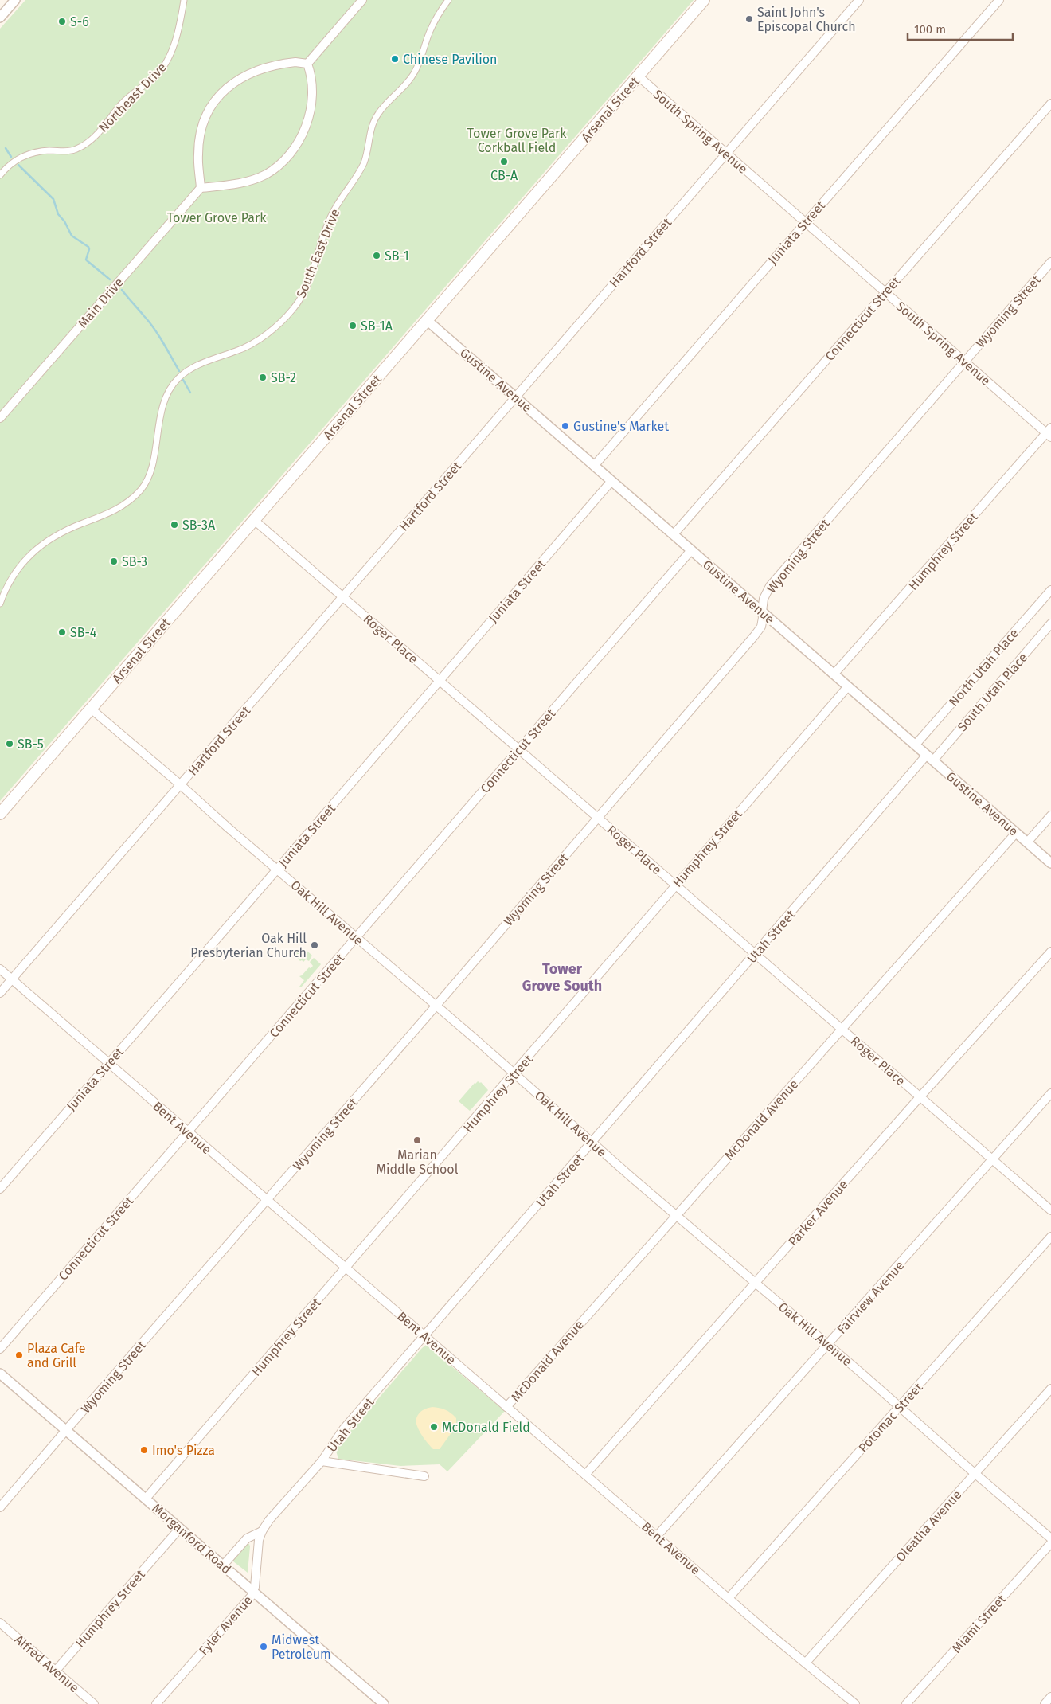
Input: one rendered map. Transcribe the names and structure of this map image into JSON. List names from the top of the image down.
{
  "streets": {
    "main road": ["Arsenal Street"],
    "street": [
      "Northeast Drive",
      "South Spring Avenue",
      "Juniata Street",
      "Hartford Street",
      "South East Drive",
      "Main Drive",
      "Wyoming Street",
      "Connecticut Street",
      "Gustine Avenue",
      "Humphrey Street",
      "Roger Place",
      "North Utah Place",
      "South Utah Place",
      "Oak Hill Avenue",
      "Utah Street",
      "McDonald Avenue",
      "Bent Avenue",
      "Parker Avenue",
      "Fairview Avenue",
      "Potomac Street",
      "Oleatha Avenue",
      "Morganford Road",
      "Miami Street",
      "Fyler Avenue",
      "Alfred Avenue"
    ]
  },
  "crossings": [
    ["Arsenal Street", "South Spring Avenue"],
    ["Arsenal Street", "Gustine Avenue"],
    ["Arsenal Street", "Roger Place"],
    ["Arsenal Street", "Oak Hill Avenue"],
    ["South Spring Avenue", "Juniata Street"],
    ["South Spring Avenue", "Hartford Street"],
    ["South Spring Avenue", "Wyoming Street"],
    ["South Spring Avenue", "Connecticut Street"],
    ["South Spring Avenue", "Humphrey Street"],
    ["Juniata Street", "Gustine Avenue"],
    ["Juniata Street", "Roger Place"],
    ["Juniata Street", "Oak Hill Avenue"],
    ["Juniata Street", "Bent Avenue"],
    ["Hartford Street", "Gustine Avenue"],
    ["Hartford Street", "Roger Place"],
    ["Hartford Street", "Oak Hill Avenue"],
    ["Hartford Street", "Bent Avenue"],
    ["Wyoming Street", "Gustine Avenue"],
    ["Wyoming Street", "Roger Place"],
    ["Wyoming Street", "Oak Hill Avenue"],
    ["Wyoming Street", "Bent Avenue"],
    ["Wyoming Street", "Morganford Road"],
    ["Connecticut Street", "Gustine Avenue"],
    ["Connecticut Street", "Roger Place"],
    ["Connecticut Street", "Oak Hill Avenue"],
    ["Connecticut Street", "Bent Avenue"],
    ["Gustine Avenue", "Humphrey Street"],
    ["Gustine Avenue", "North Utah Place"],
    ["Gustine Avenue", "South Utah Place"],
    ["Gustine Avenue", "Utah Street"],
    ["Gustine Avenue", "McDonald Avenue"],
    ["Humphrey Street", "Roger Place"],
    ["Humphrey Street", "Oak Hill Avenue"],
    ["Humphrey Street", "Bent Avenue"],
    ["Humphrey Street", "Morganford Road"],
    ["Humphrey Street", "Alfred Avenue"],
    ["Roger Place", "Utah Street"],
    ["Roger Place", "McDonald Avenue"],
    ["Roger Place", "Parker Avenue"],
    ["Roger Place", "Fairview Avenue"],
    ["South Utah Place", "Utah Street"],
    ["Oak Hill Avenue", "Utah Street"],
    ["Oak Hill Avenue", "McDonald Avenue"],
    ["Oak Hill Avenue", "Parker Avenue"],
    ["Oak Hill Avenue", "Fairview Avenue"],
    ["Oak Hill Avenue", "Potomac Street"],
    ["Oak Hill Avenue", "Oleatha Avenue"],
    ["Utah Street", "Bent Avenue"],
    ["Utah Street", "Morganford Road"],
    ["Utah Street", "Fyler Avenue"],
    ["McDonald Avenue", "Bent Avenue"],
    ["Bent Avenue", "Parker Avenue"],
    ["Bent Avenue", "Fairview Avenue"],
    ["Bent Avenue", "Potomac Street"],
    ["Bent Avenue", "Oleatha Avenue"],
    ["Morganford Road", "Fyler Avenue"]
  ],
  "districts": ["Tower Grove South"],
  "parks": ["Tower Grove Park Corkball Field", "Tower Grove Park"],
  "places": [
    "Saint John's Episcopal Church",
    "S-6",
    "Chinese Pavilion",
    "CB-A",
    "SB-1",
    "SB-1A",
    "SB-2",
    "Gustine's Market",
    "SB-3A",
    "SB-3",
    "SB-4",
    "SB-5",
    "Oak Hill Presbyterian Church",
    "Marian Middle School",
    "Plaza Cafe and Grill",
    "McDonald Field",
    "Imo's Pizza",
    "Midwest Petroleum"
  ],
  "scale_bar": "100 m"
}
